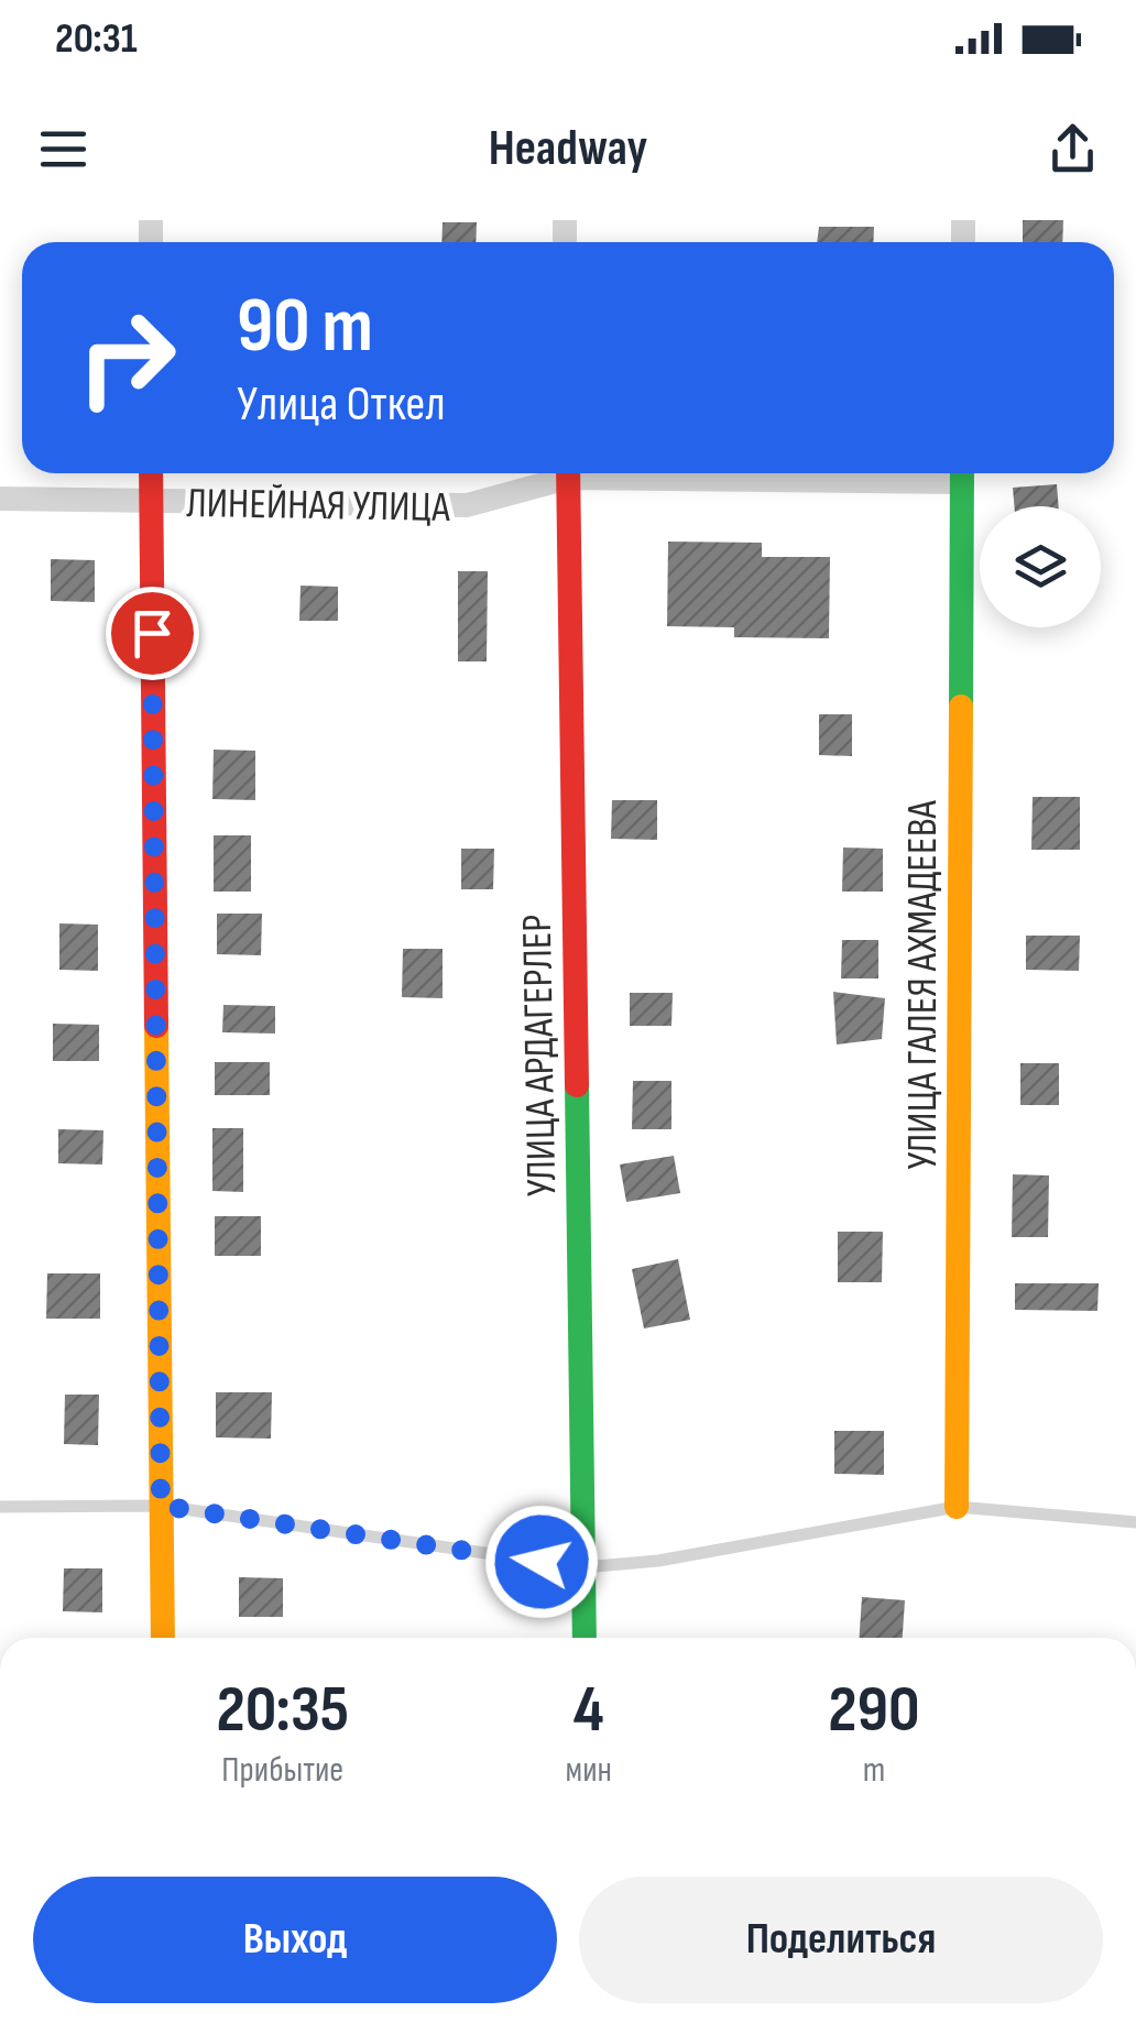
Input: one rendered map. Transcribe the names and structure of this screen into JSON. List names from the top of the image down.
{
  "streets": {
    "street": ["ЛИНЕЙНАЯ УЛИЦА", "УЛИЦА ГАЛЕЯ АХМАДЕЕВА", "УЛИЦА АРДАГЕРЛЕР"]
  },
  "page": {
    "status": "20:31",
    "header": "Headway",
    "turn": ["90 m", "Улица Откел"],
    "eta": [
      "20:35",
      "Прибытие",
      "4",
      "мин",
      "290",
      "m"
    ],
    "buttons": ["Выход", "Поделиться"]
  }
}
